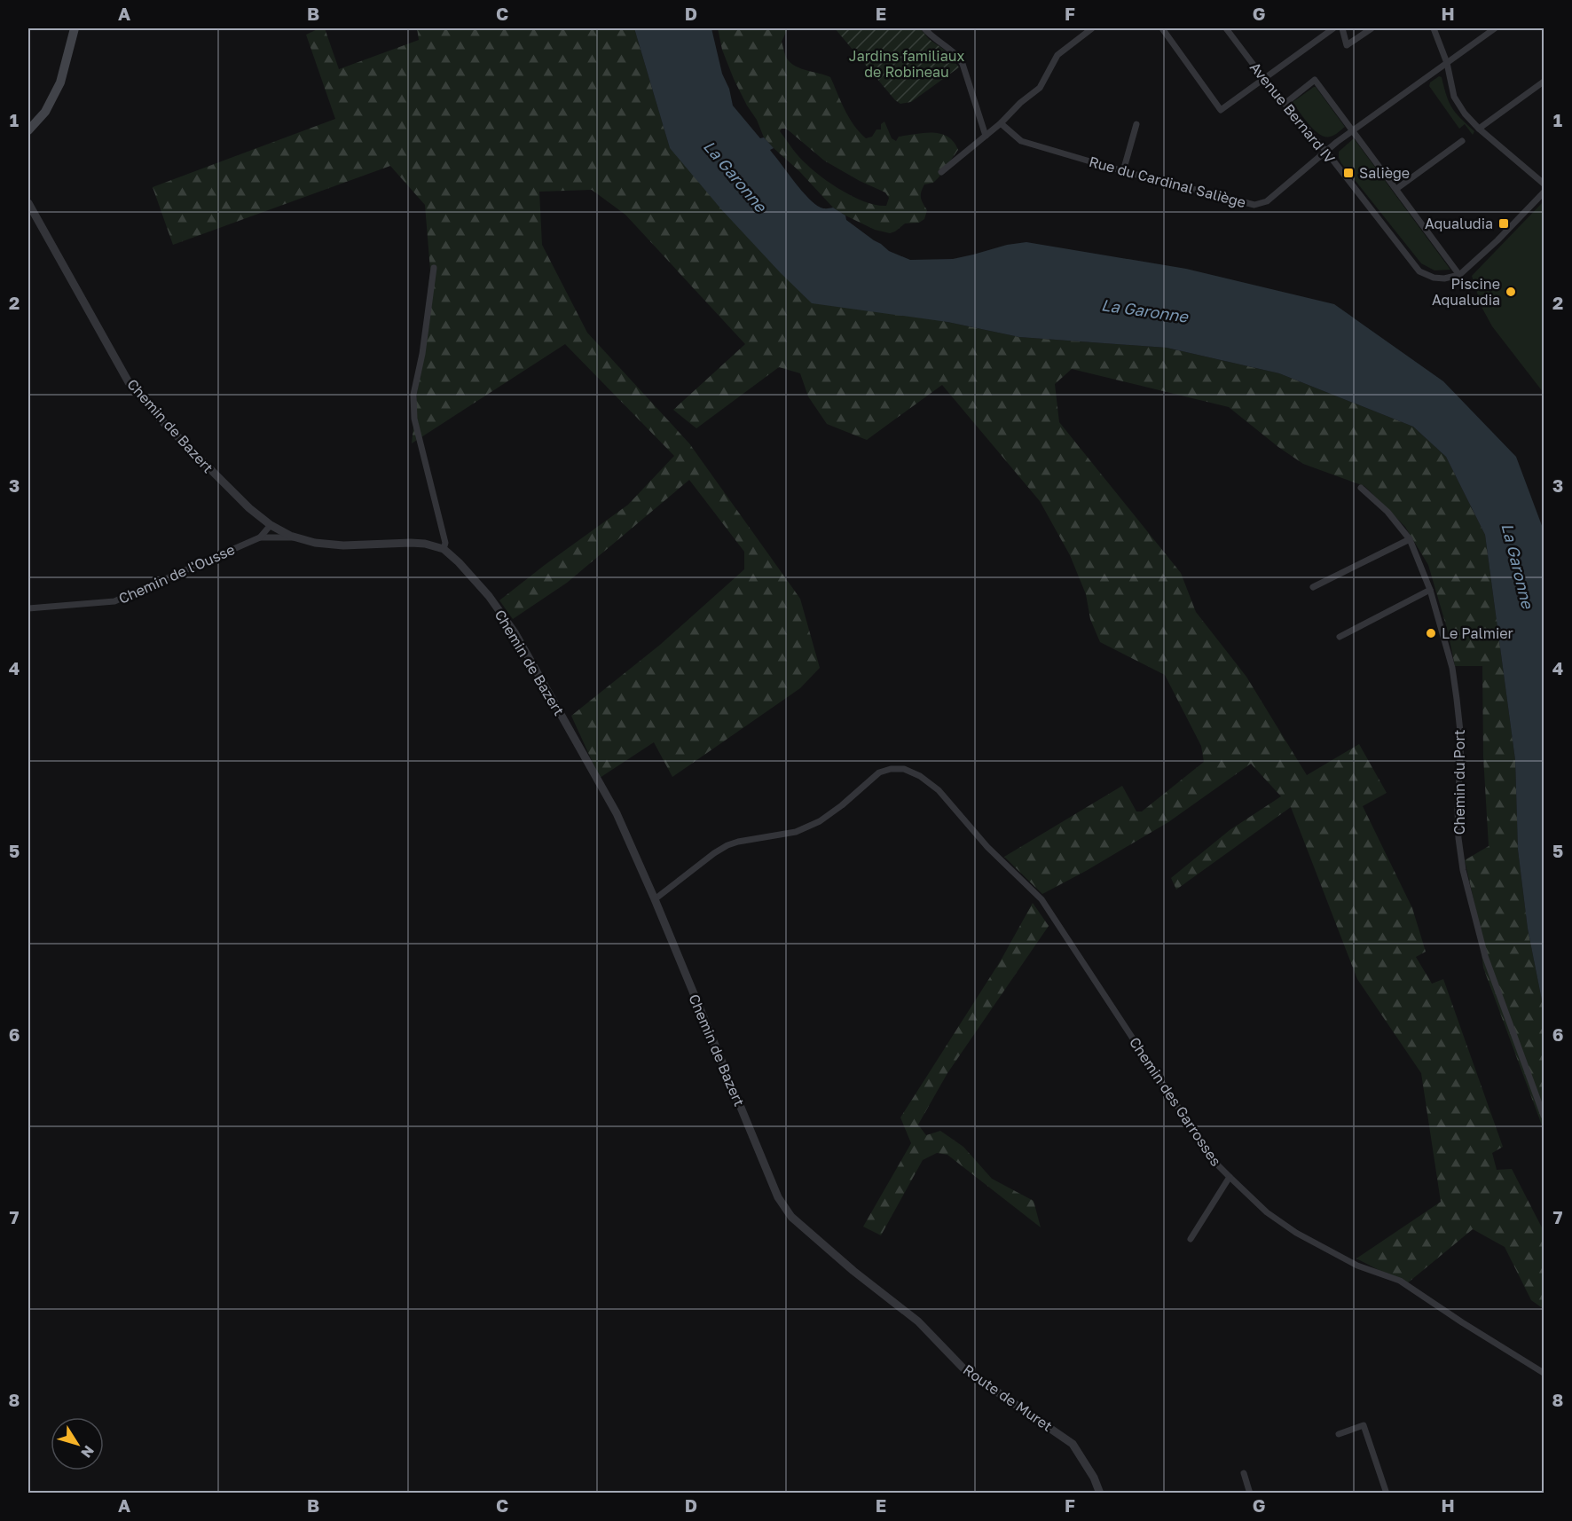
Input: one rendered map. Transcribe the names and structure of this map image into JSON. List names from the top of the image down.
{
  "streets": {
    "street": [
      "Avenue Bernard IV",
      "Rue du Cardinal Saliège",
      "Chemin de Bazert",
      "Chemin de l'Ousse",
      "Chemin du Port",
      "Chemin des Garrosses",
      "Route de Muret"
    ]
  },
  "crossings": [
    ["Avenue Bernard IV", "Rue du Cardinal Saliège"],
    ["Chemin de Bazert", "Chemin de l'Ousse"],
    ["Chemin de Bazert", "Chemin des Garrosses"],
    ["Chemin de Bazert", "Route de Muret"]
  ],
  "water": ["La Garonne"],
  "parks": ["Jardins familiaux de Robineau"],
  "places": {
    "transit": ["Saliège", "Aqualudia"],
    "other": ["Piscine Aqualudia", "Le Palmier"]
  },
  "north": "bottom right",
  "grid": {
    "columns": [
      "A",
      "B",
      "C",
      "D",
      "E",
      "F",
      "G",
      "H"
    ],
    "rows": [
      "1",
      "2",
      "3",
      "4",
      "5",
      "6",
      "7",
      "8"
    ]
  }
}
